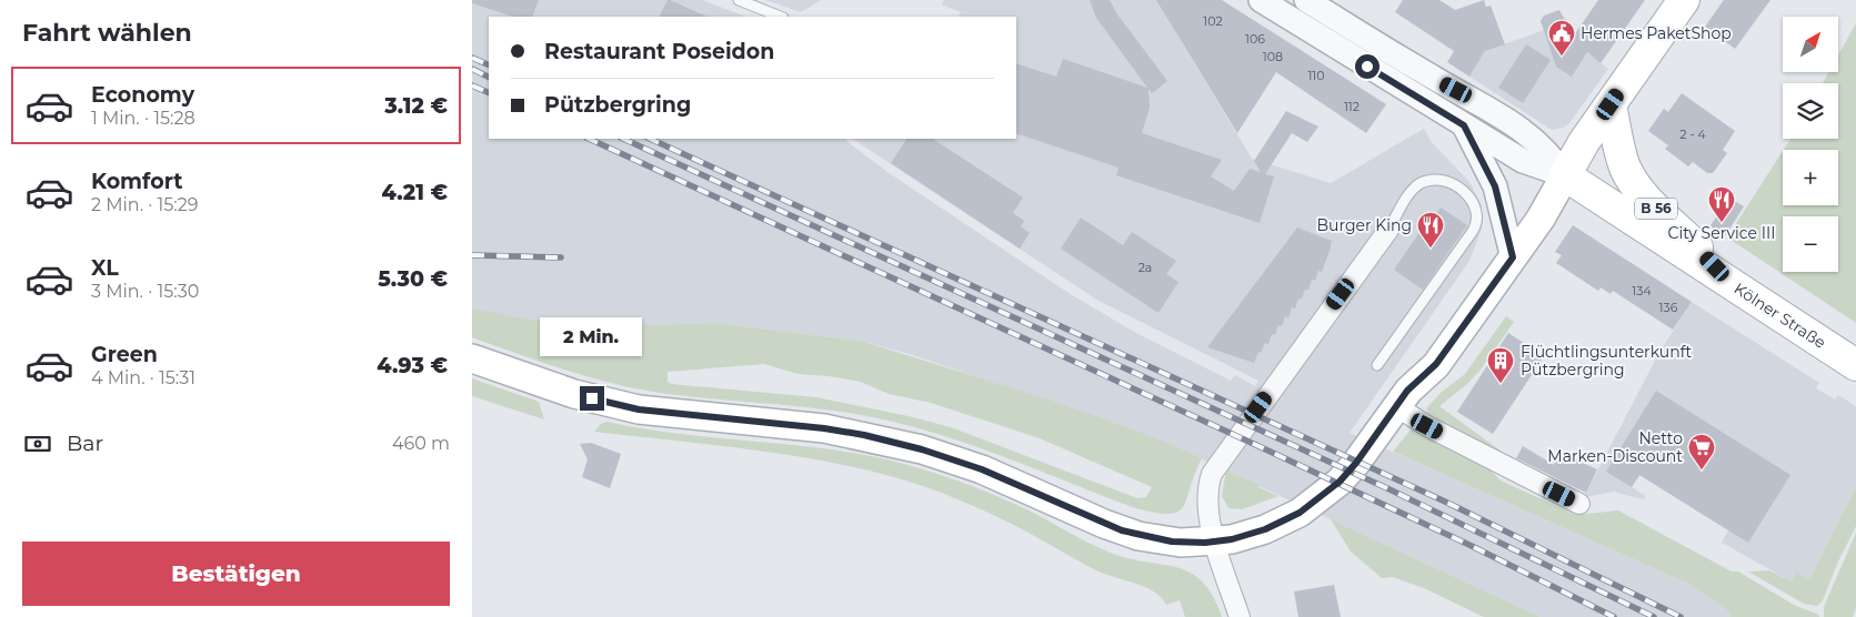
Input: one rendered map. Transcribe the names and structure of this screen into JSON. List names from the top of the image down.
{
  "streets": {
    "main road": ["B 56", "Kölner Straße"]
  },
  "crossings": [
    ["B 56", "Kölner Straße"]
  ],
  "places": {
    "public building": ["Hermes PaketShop"],
    "restaurant": ["City Service III", "Burger King"],
    "building": ["Flüchtlingsunterkunft Pützbergring"],
    "supermarket": ["Netto Marken-Discount"]
  },
  "house_numbers": [
    "102",
    "106",
    "108",
    "110",
    "112",
    "2 - 4",
    "2a",
    "134",
    "136"
  ],
  "north": "top right",
  "page": {
    "heading": "Fahrt wählen",
    "map_buttons": ["+", "−"],
    "banner": ["Restaurant Poseidon", "Pützbergring"],
    "list": [
      {
        "name": "Economy",
        "note": "1 Min. · 15:28",
        "value": "3.12 €"
      },
      {
        "name": "Komfort",
        "note": "2 Min. · 15:29",
        "value": "4.21 €"
      },
      {
        "name": "XL",
        "note": "3 Min. · 15:30",
        "value": "5.30 €"
      },
      {
        "name": "Green",
        "note": "4 Min. · 15:31",
        "value": "4.93 €"
      }
    ],
    "bubble": "2 Min.",
    "pay": ["Bar", "460 m"],
    "buttons": "Bestätigen"
  }
}
